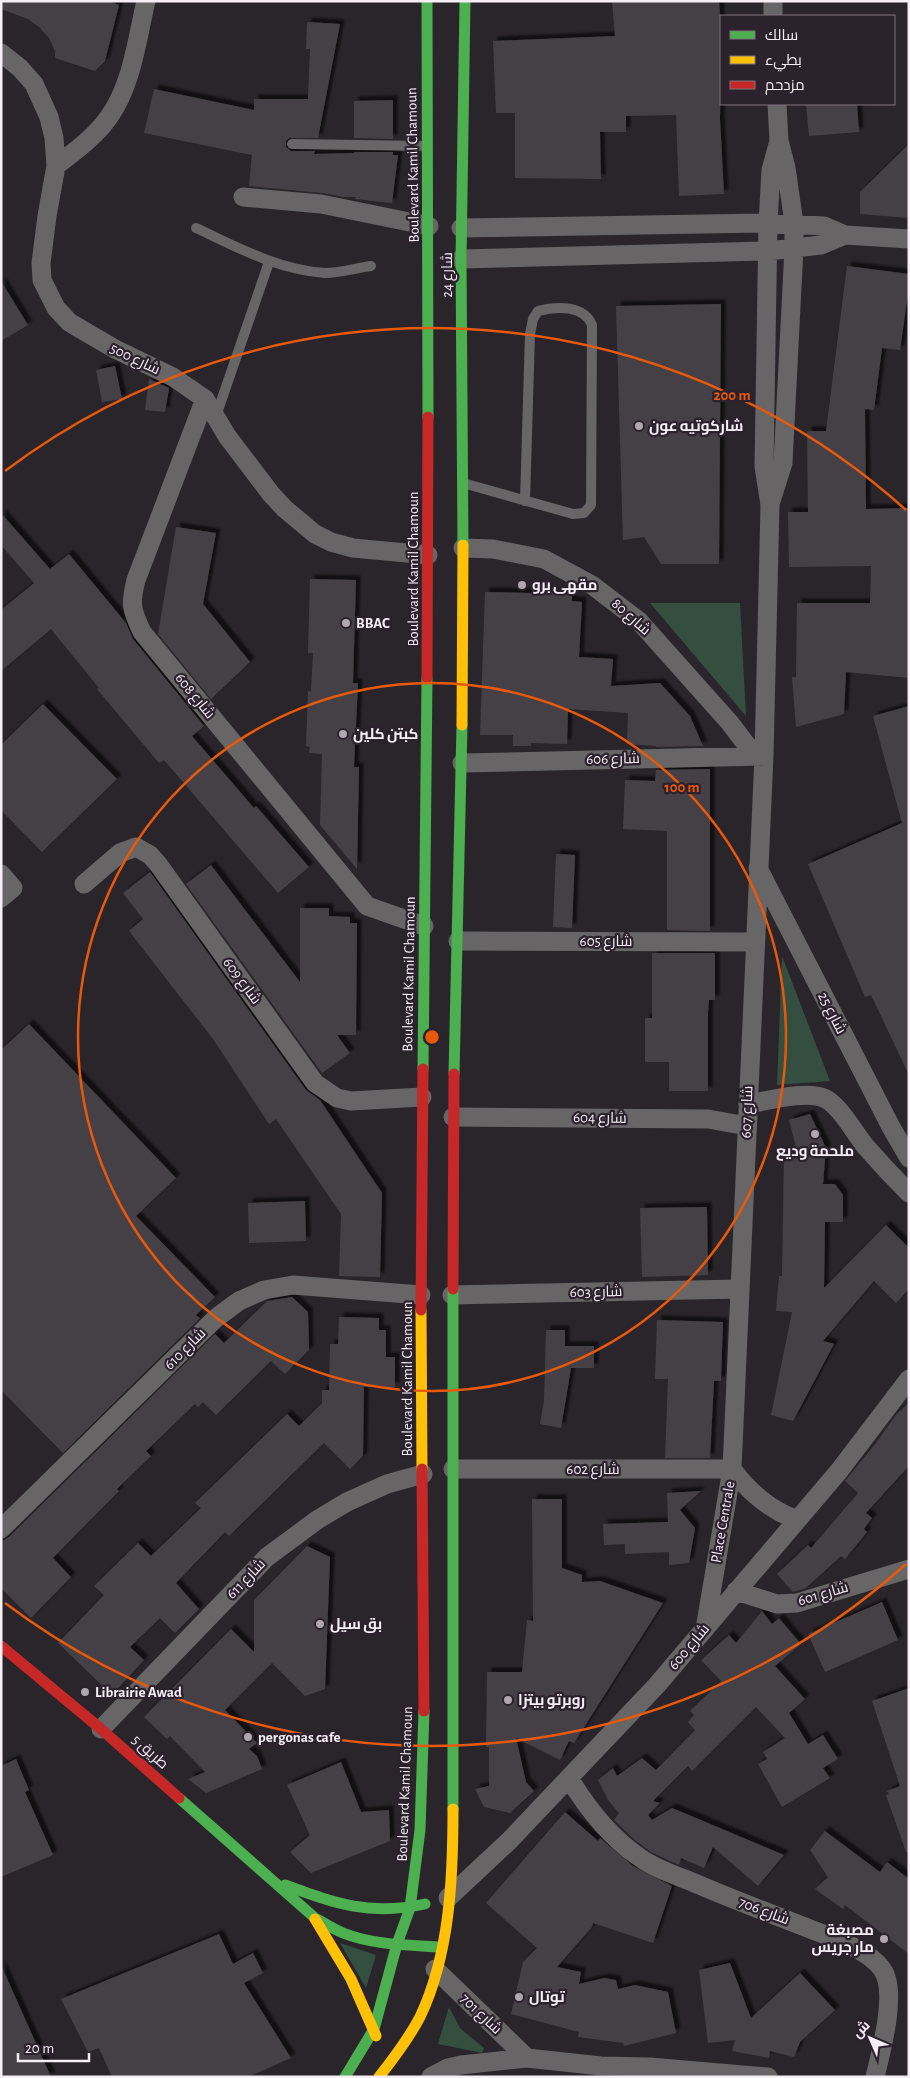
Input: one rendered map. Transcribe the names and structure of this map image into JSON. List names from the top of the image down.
{
  "streets": {
    "main road": ["Boulevard Kamil Chamoun", "شارع 24", "طريق 5"],
    "street": [
      "شارع 500",
      "شارع 80",
      "شارع 608",
      "شارع 606",
      "شارع 605",
      "شارع 609",
      "شارع 25",
      "شارع 607",
      "شارع 604",
      "شارع 603",
      "شارع 610",
      "شارع 602",
      "Place Centrale",
      "شارع 611",
      "شارع 601",
      "شارع 600",
      "شارع 706",
      "شارع 701"
    ]
  },
  "crossings": [
    ["Boulevard Kamil Chamoun", "شارع 500"],
    ["Boulevard Kamil Chamoun", "شارع 608"],
    ["Boulevard Kamil Chamoun", "شارع 609"],
    ["Boulevard Kamil Chamoun", "شارع 610"],
    ["Boulevard Kamil Chamoun", "شارع 611"],
    ["شارع 24", "شارع 80"],
    ["شارع 500", "شارع 608"],
    ["شارع 80", "شارع 606"],
    ["شارع 80", "شارع 607"],
    ["شارع 606", "شارع 607"],
    ["شارع 605", "شارع 607"],
    ["شارع 25", "شارع 607"],
    ["شارع 607", "شارع 604"],
    ["شارع 607", "شارع 603"],
    ["شارع 607", "شارع 602"],
    ["شارع 607", "Place Centrale"],
    ["شارع 602", "Place Centrale"],
    ["Place Centrale", "شارع 600"],
    ["شارع 611", "طريق 5"],
    ["شارع 601", "شارع 600"],
    ["شارع 600", "شارع 706"]
  ],
  "places": [
    "شاركوتيه عون",
    "مقهى برو",
    "BBAC",
    "كبتن كلين",
    "ملحمة وديع",
    "بق سيل",
    "Librairie Awad",
    "روبرتو بيتزا",
    "pergonas cafe",
    "مصبغة مار جريس",
    "توتال"
  ],
  "legend": ["سالك", "بطيء", "مزدحم"],
  "scale_bar": "20 m",
  "north": "top left",
  "rings": ["200 m", "100 m"]
}
